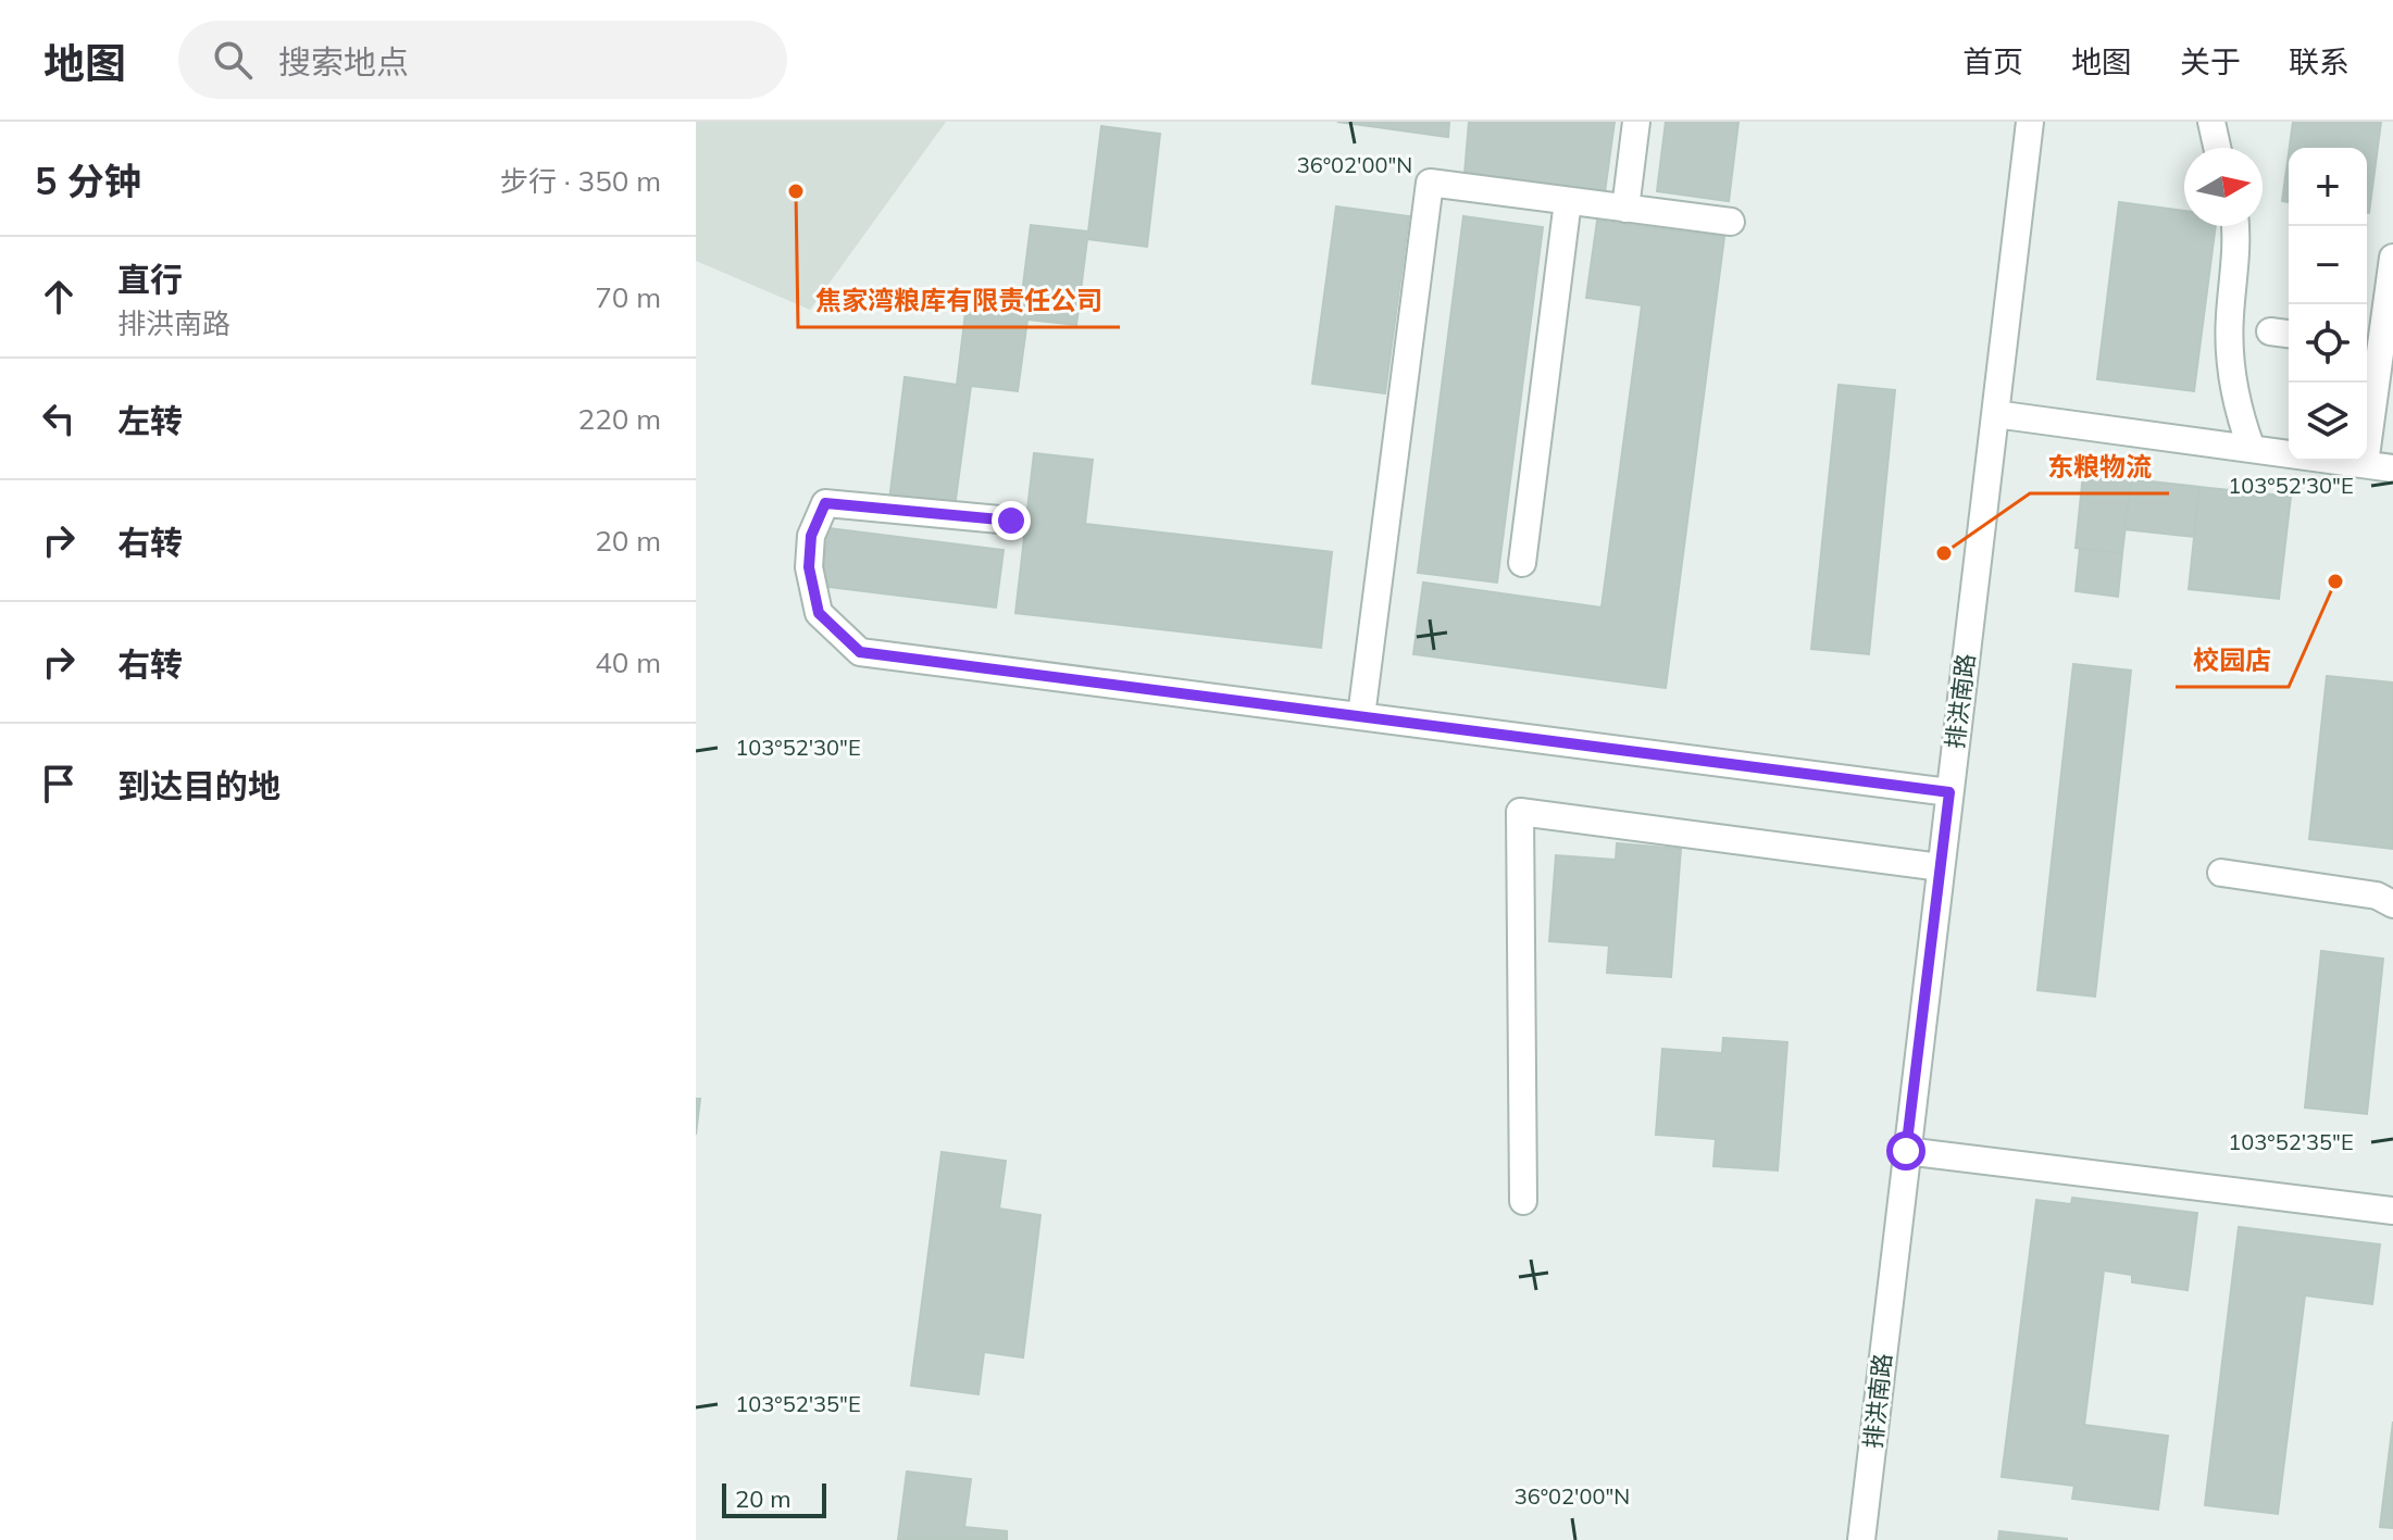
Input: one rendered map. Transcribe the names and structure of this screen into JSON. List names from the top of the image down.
{
  "streets": {
    "street": ["排洪南路"]
  },
  "places": ["焦家湾粮库有限责任公司", "东粮物流", "校园店"],
  "scale_bar": "20 m",
  "north": "right",
  "page": {
    "header": "地图",
    "search": "搜索地点",
    "nav": [
      "首页",
      "地图",
      "关于",
      "联系"
    ],
    "heading": ["5 分钟", "步行 · 350 m"],
    "map_buttons": ["+", "−"],
    "list": [
      ["直行", "排洪南路", "70 m"],
      ["左转", "220 m"],
      ["右转", "20 m"],
      ["右转", "40 m"],
      "到达目的地"
    ],
    "scale": "20 m"
  },
  "coordinates": ["36°02'00\"N", "103°52'30\"E", "103°52'35\"E"]
}
